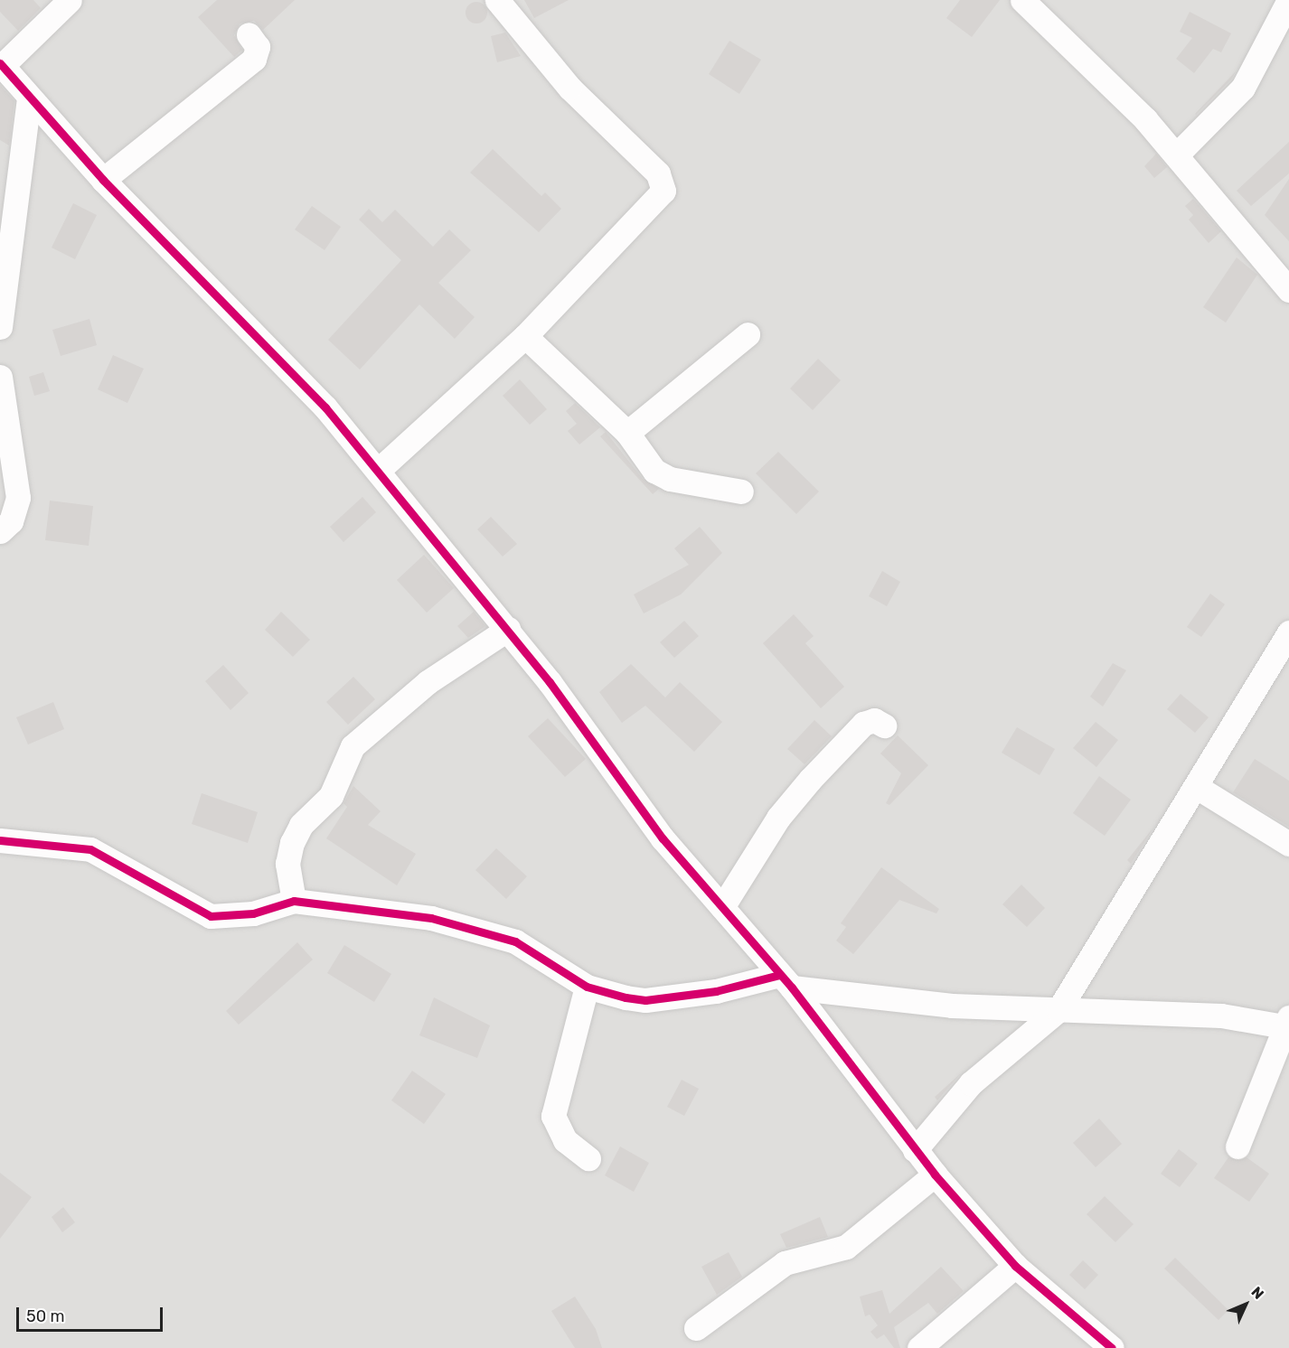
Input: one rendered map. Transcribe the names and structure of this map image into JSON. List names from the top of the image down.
{
  "scale_bar": "50 m",
  "north": "top right"
}
